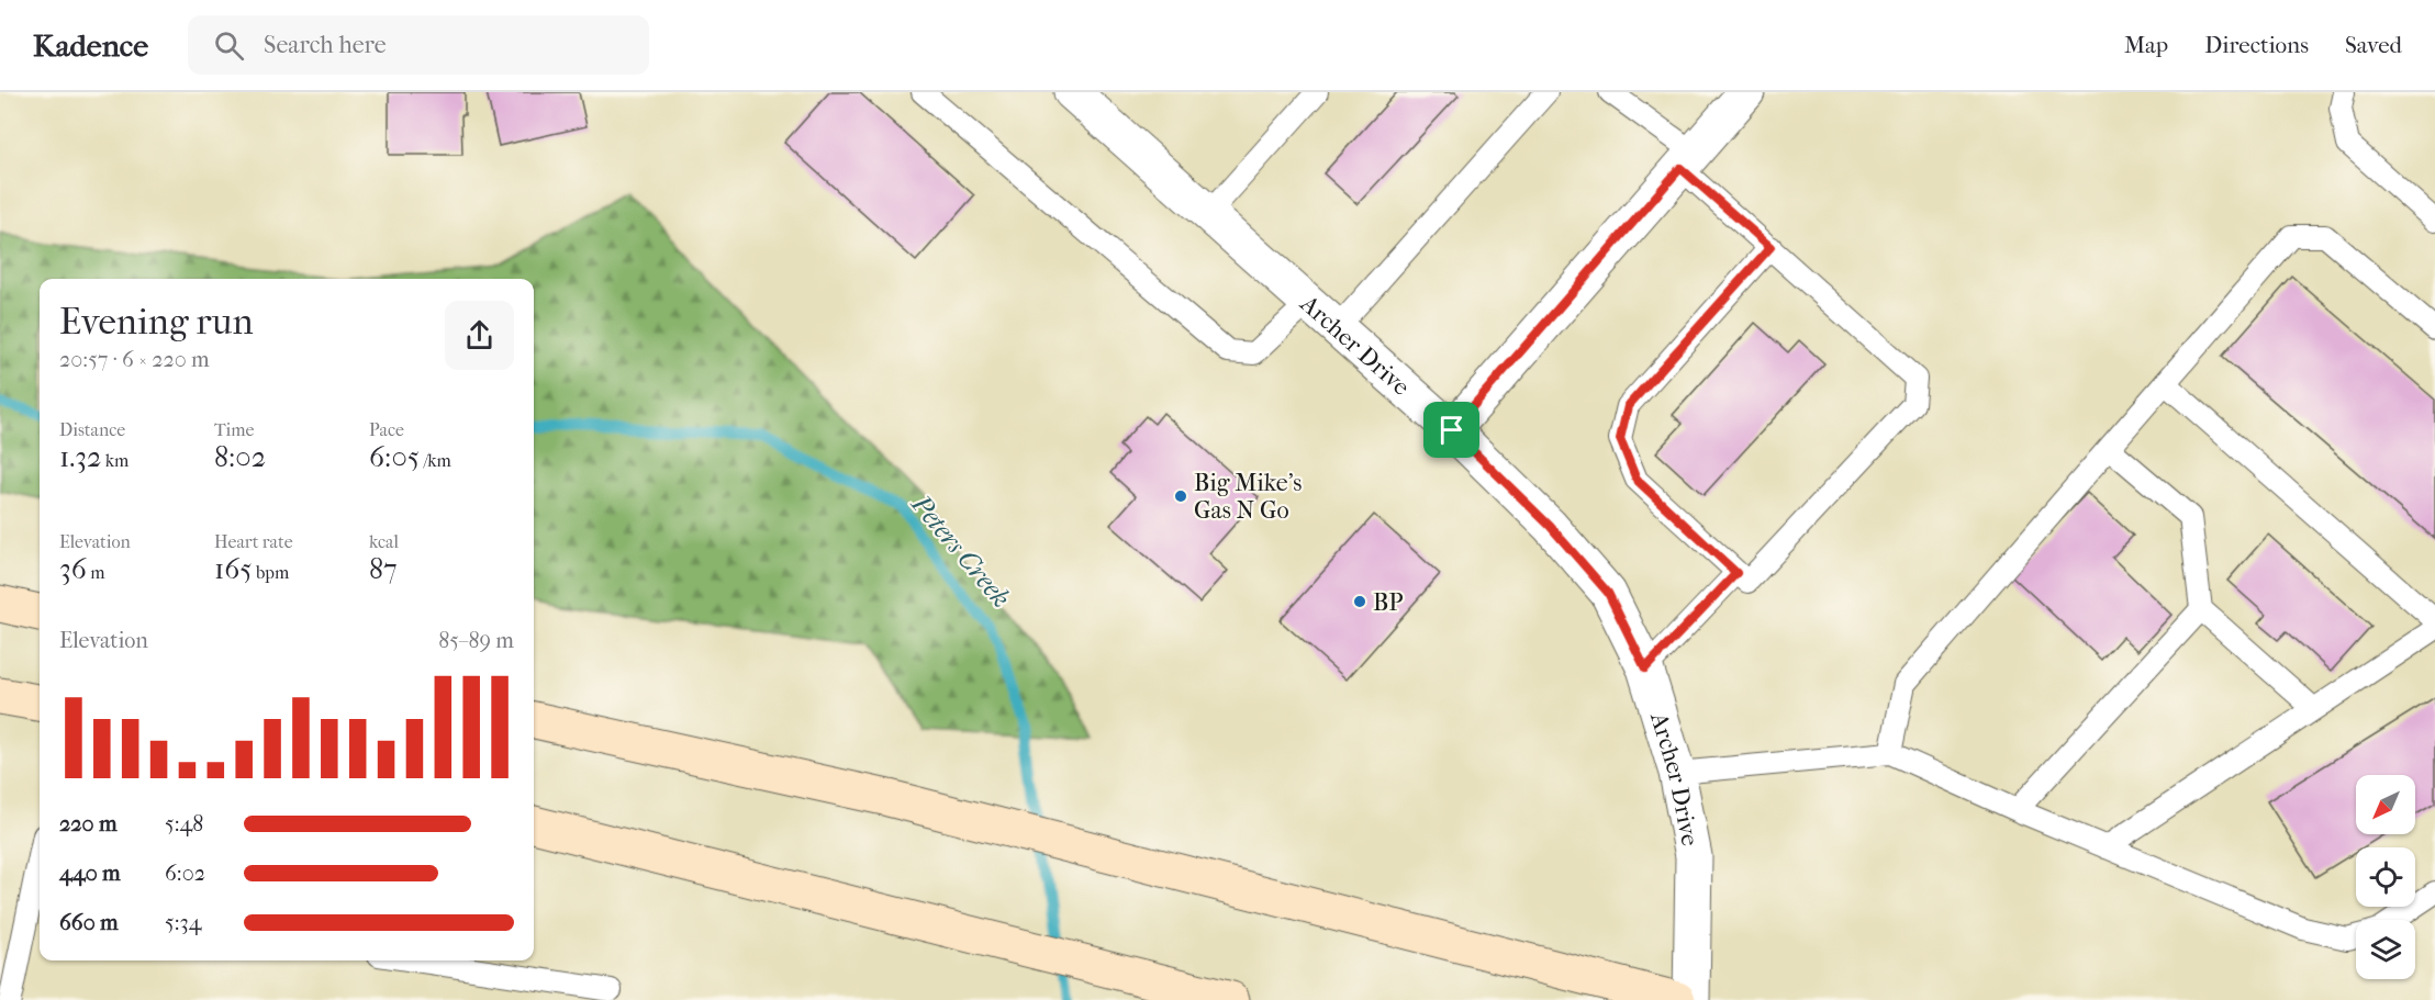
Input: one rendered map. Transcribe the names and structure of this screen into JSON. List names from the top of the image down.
{
  "streets": {
    "street": ["Archer Drive"]
  },
  "water": ["Peters Creek"],
  "places": ["Big Mike's Gas N Go", "BP"],
  "north": "bottom left",
  "page": {
    "header": "Kadence",
    "search": "Search here",
    "nav": ["Map", "Directions", "Saved"],
    "heading": ["Evening run", "20:57 · 6 × 220 m"],
    "stats": [
      ["Distance", "1.32 km"],
      ["Time", "8:02"],
      ["Pace", "6:05 /km"],
      ["Elevation", "36 m"],
      ["Heart rate", "165 bpm"],
      ["kcal", "87"]
    ],
    "chart": ["Elevation", "85–89 m"],
    "list": [
      {
        "name": "220 m",
        "note": "5:48"
      },
      {
        "name": "440 m",
        "note": "6:02"
      },
      {
        "name": "660 m",
        "note": "5:34"
      }
    ]
  }
}
